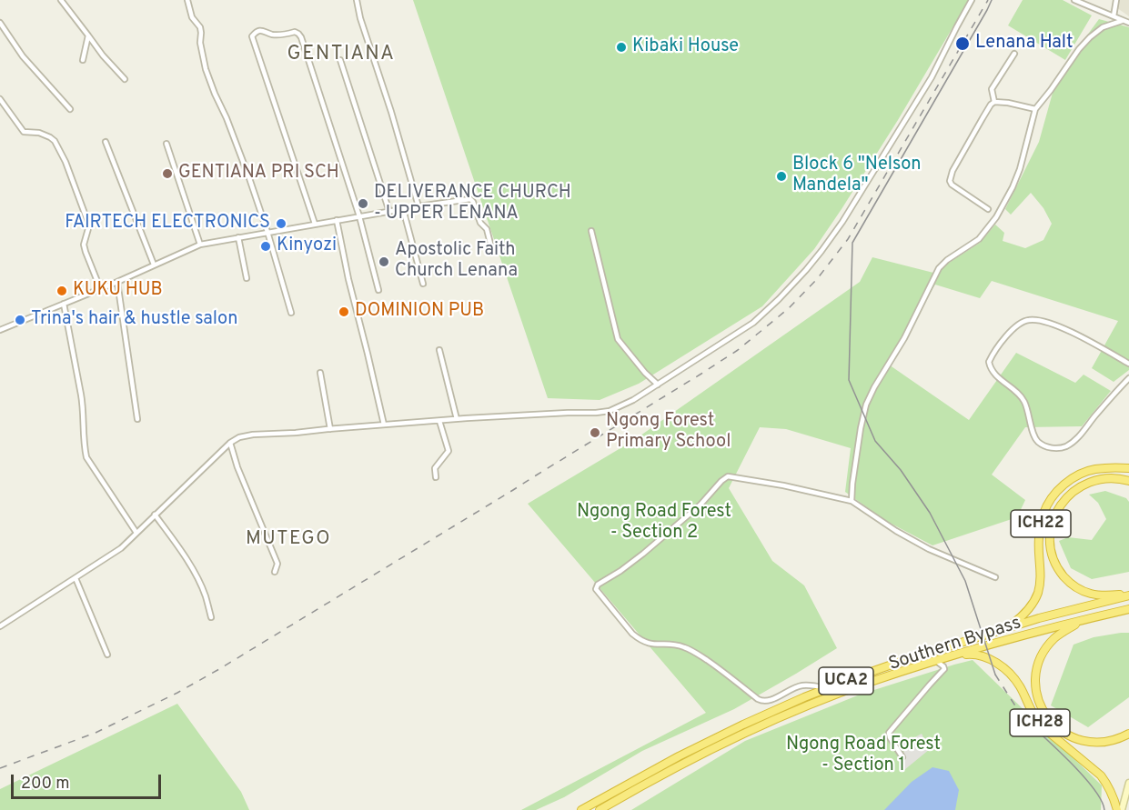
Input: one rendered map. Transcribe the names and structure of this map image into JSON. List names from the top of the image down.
{
  "streets": {
    "highway": [
      "ICH22",
      "Southern Bypass",
      "UCA2",
      "ICH28"
    ]
  },
  "crossings": [
    ["ICH22", "Southern Bypass"],
    ["Southern Bypass", "ICH28"]
  ],
  "districts": ["GENTIANA", "MUTEGO"],
  "parks": ["Ngong Road Forest - Section 2", "Ngong Road Forest - Section 1"],
  "places": [
    "Lenana Halt",
    "Kibaki House",
    "GENTIANA PRI SCH",
    "Block 6 \"Nelson Mandela\"",
    "DELIVERANCE CHURCH - UPPER LENANA",
    "FAIRTECH ELECTRONICS",
    "Kinyozi",
    "Apostolic Faith Church Lenana",
    "KUKU HUB",
    "DOMINION PUB",
    "Trina's hair & hustle salon",
    "Ngong Forest Primary School"
  ],
  "scale_bar": "200 m"
}
